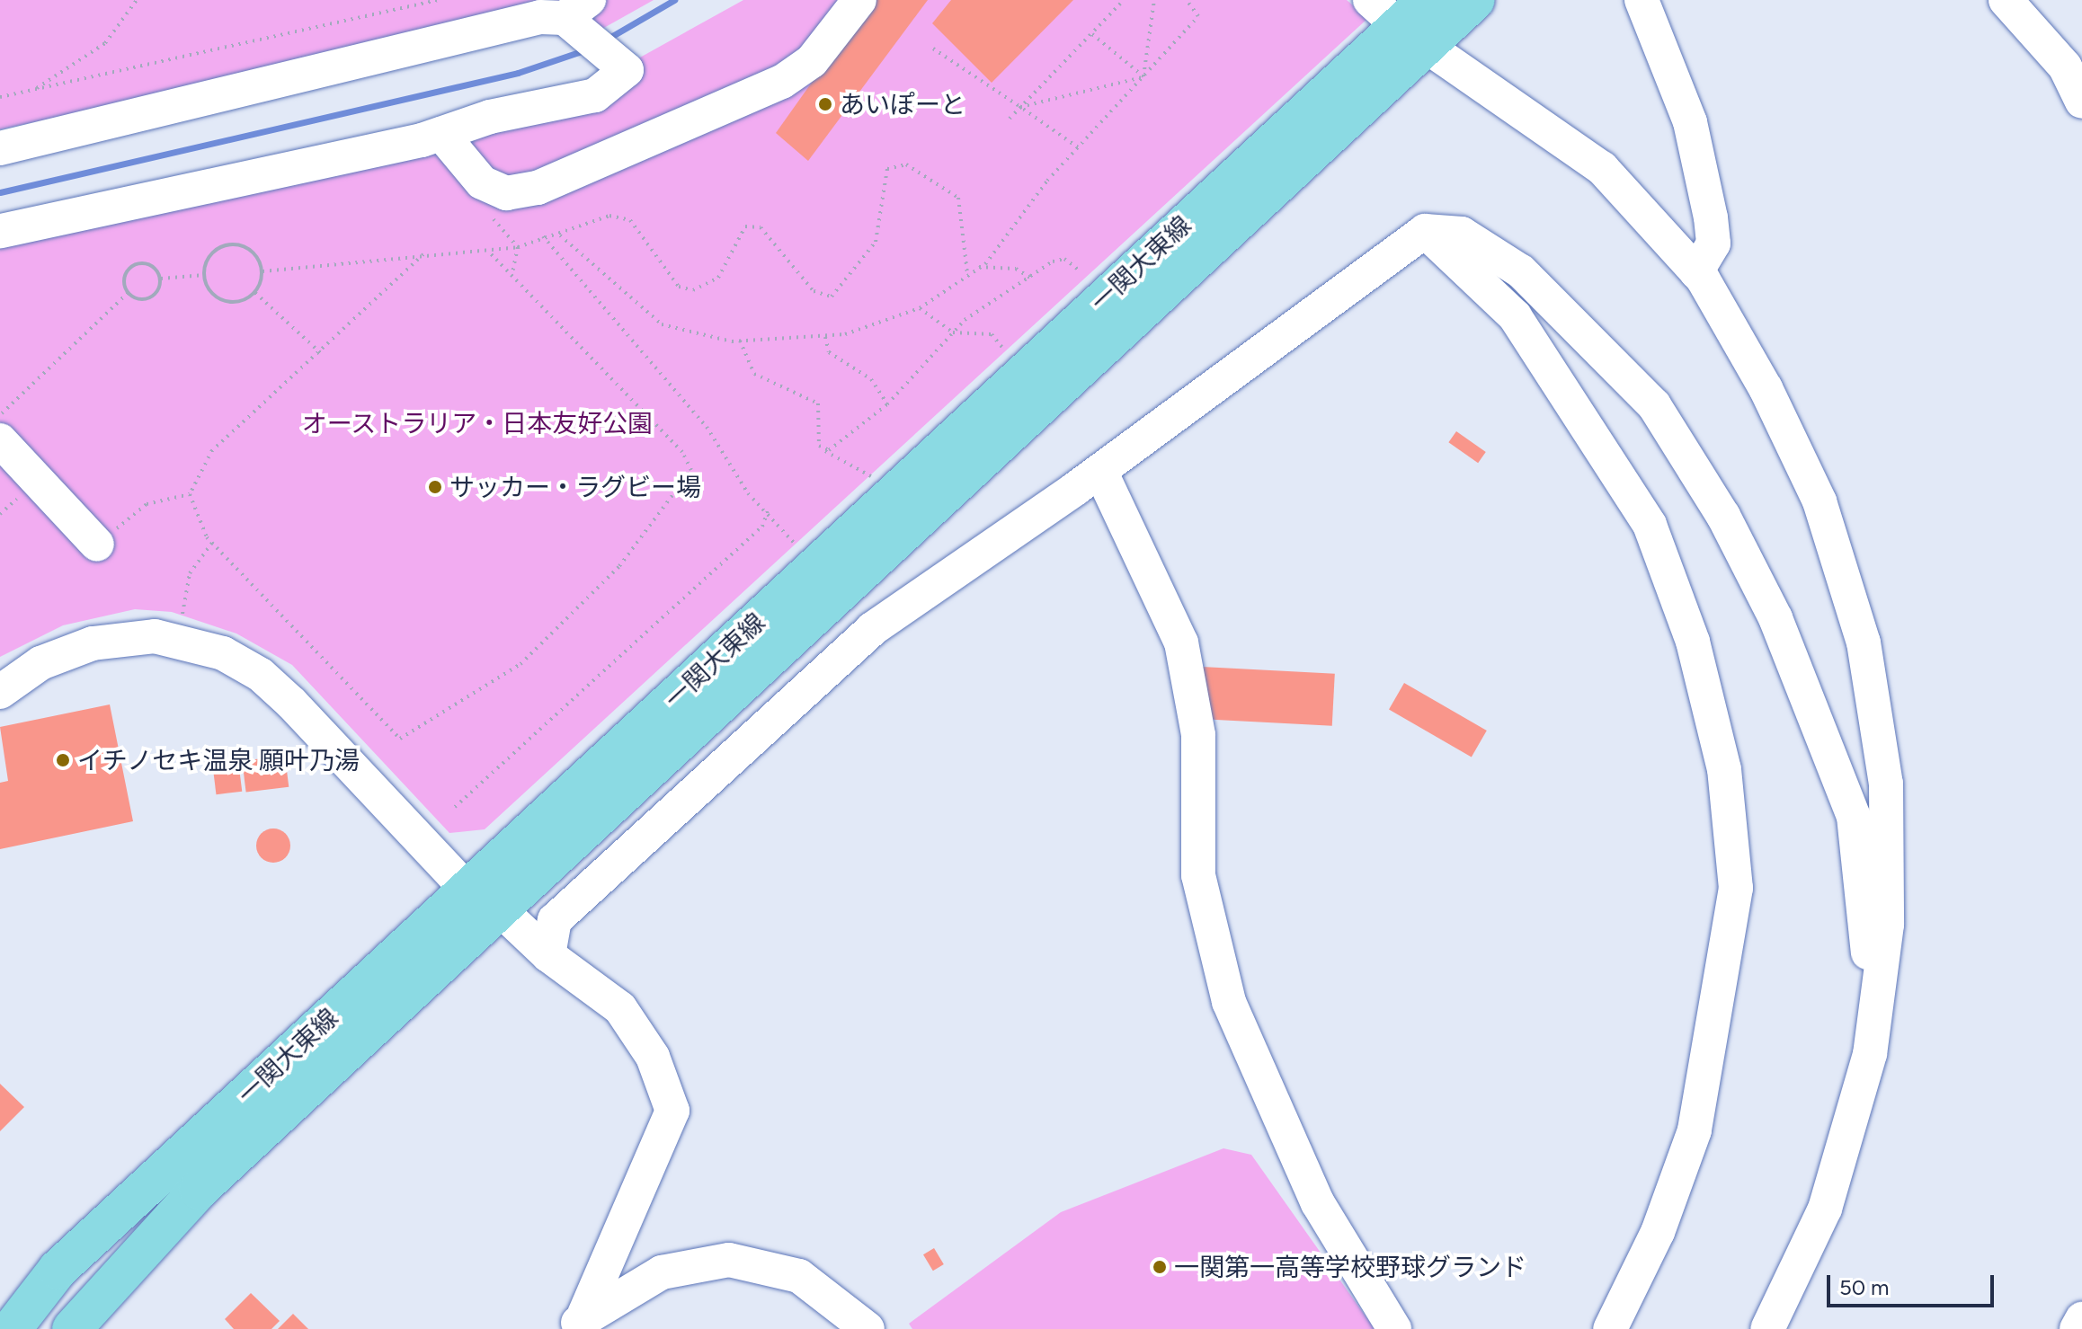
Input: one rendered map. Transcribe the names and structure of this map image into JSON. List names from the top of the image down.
{
  "streets": {
    "main road": ["一関大東線"]
  },
  "parks": ["オーストラリア・日本友好公園"],
  "places": [
    "あいぽーと",
    "サッカー・ラグビー場",
    "イチノセキ温泉 願叶乃湯",
    "一関第一高等学校野球グランド"
  ],
  "scale_bar": "50 m"
}
